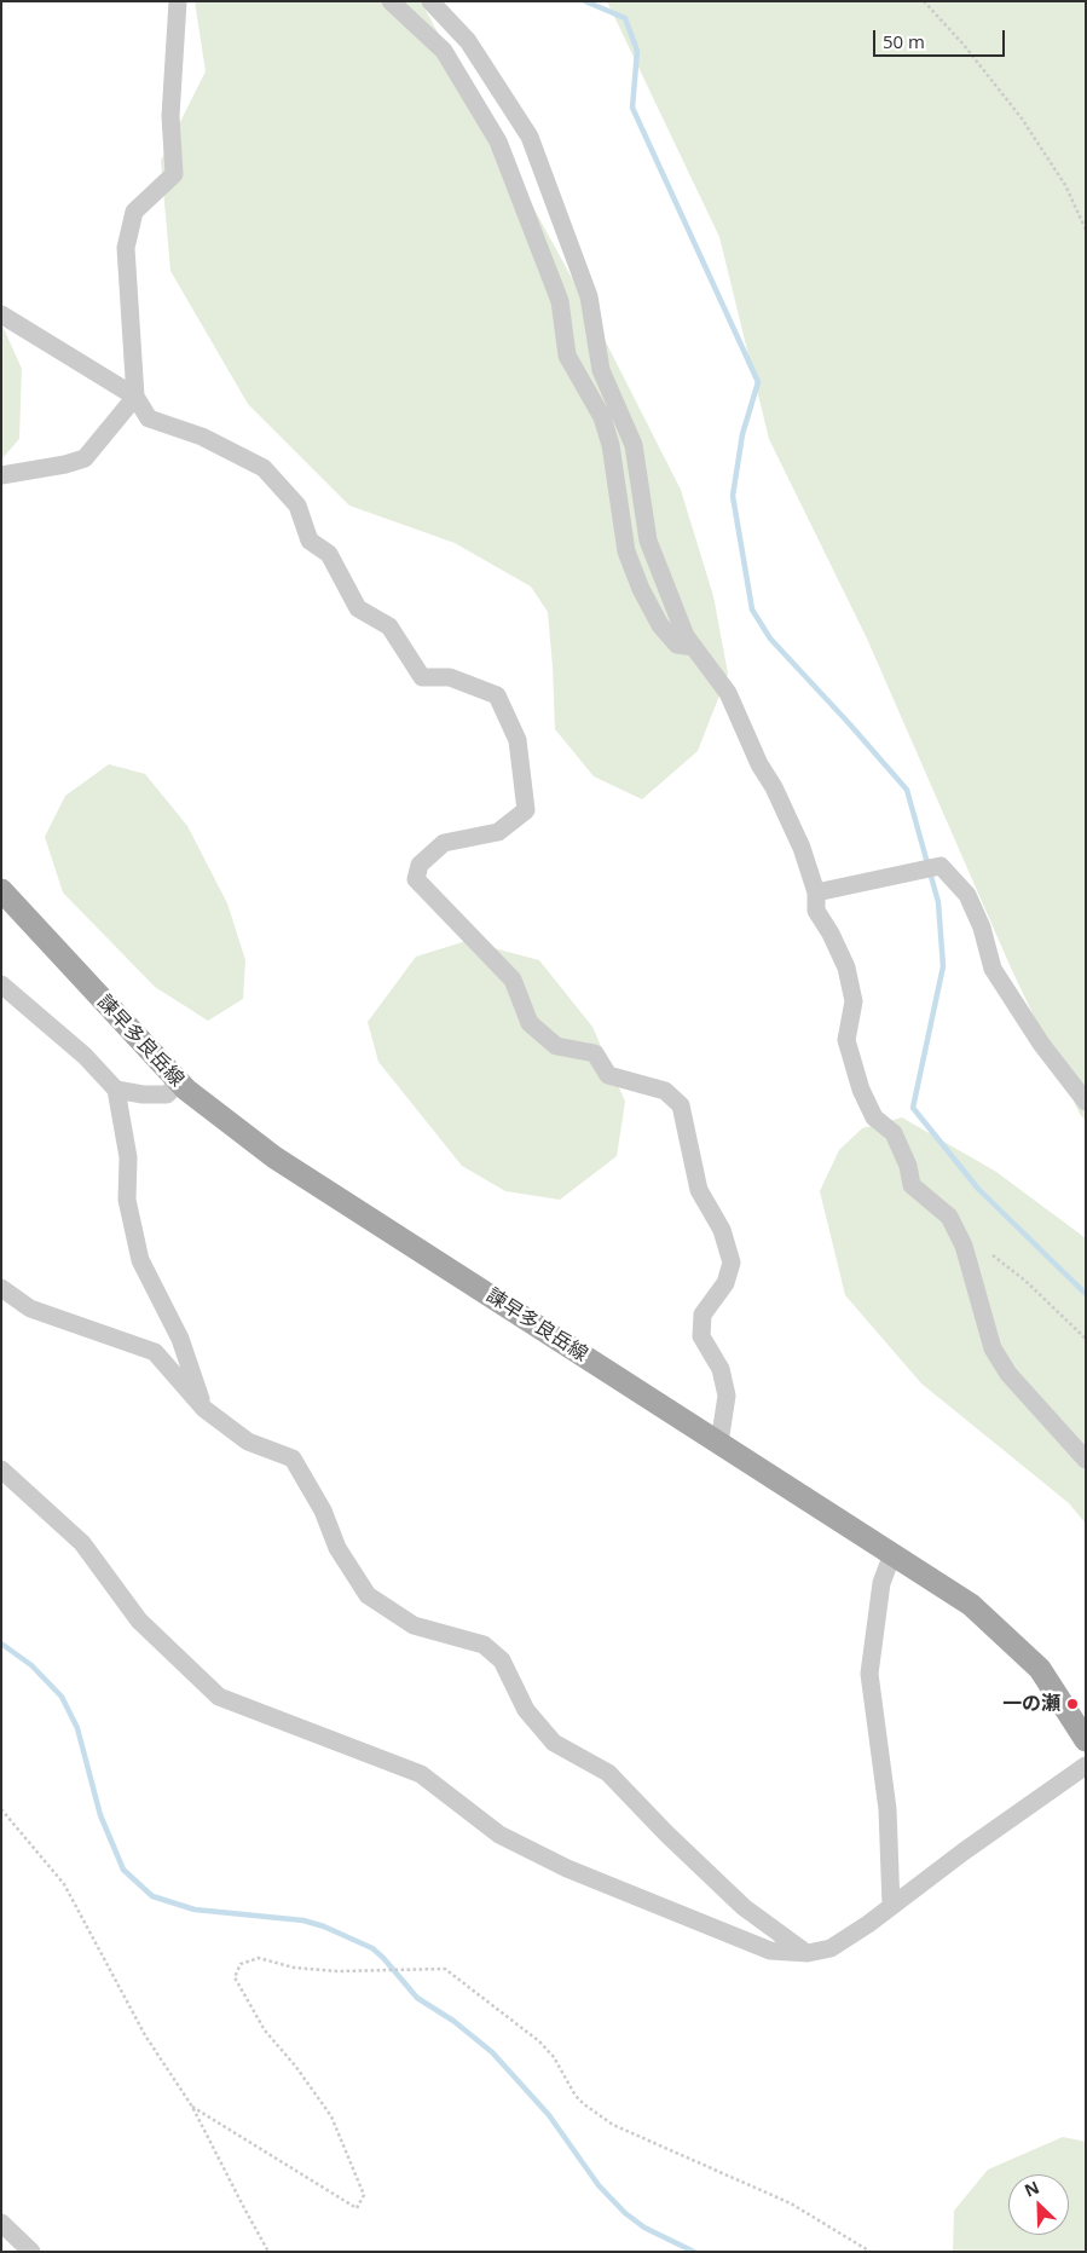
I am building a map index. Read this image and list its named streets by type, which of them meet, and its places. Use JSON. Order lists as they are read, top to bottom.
{
  "streets": {
    "main road": ["諫早多良岳線"]
  },
  "places": ["一の瀬"],
  "scale_bar": "50 m",
  "north": "top left"
}
